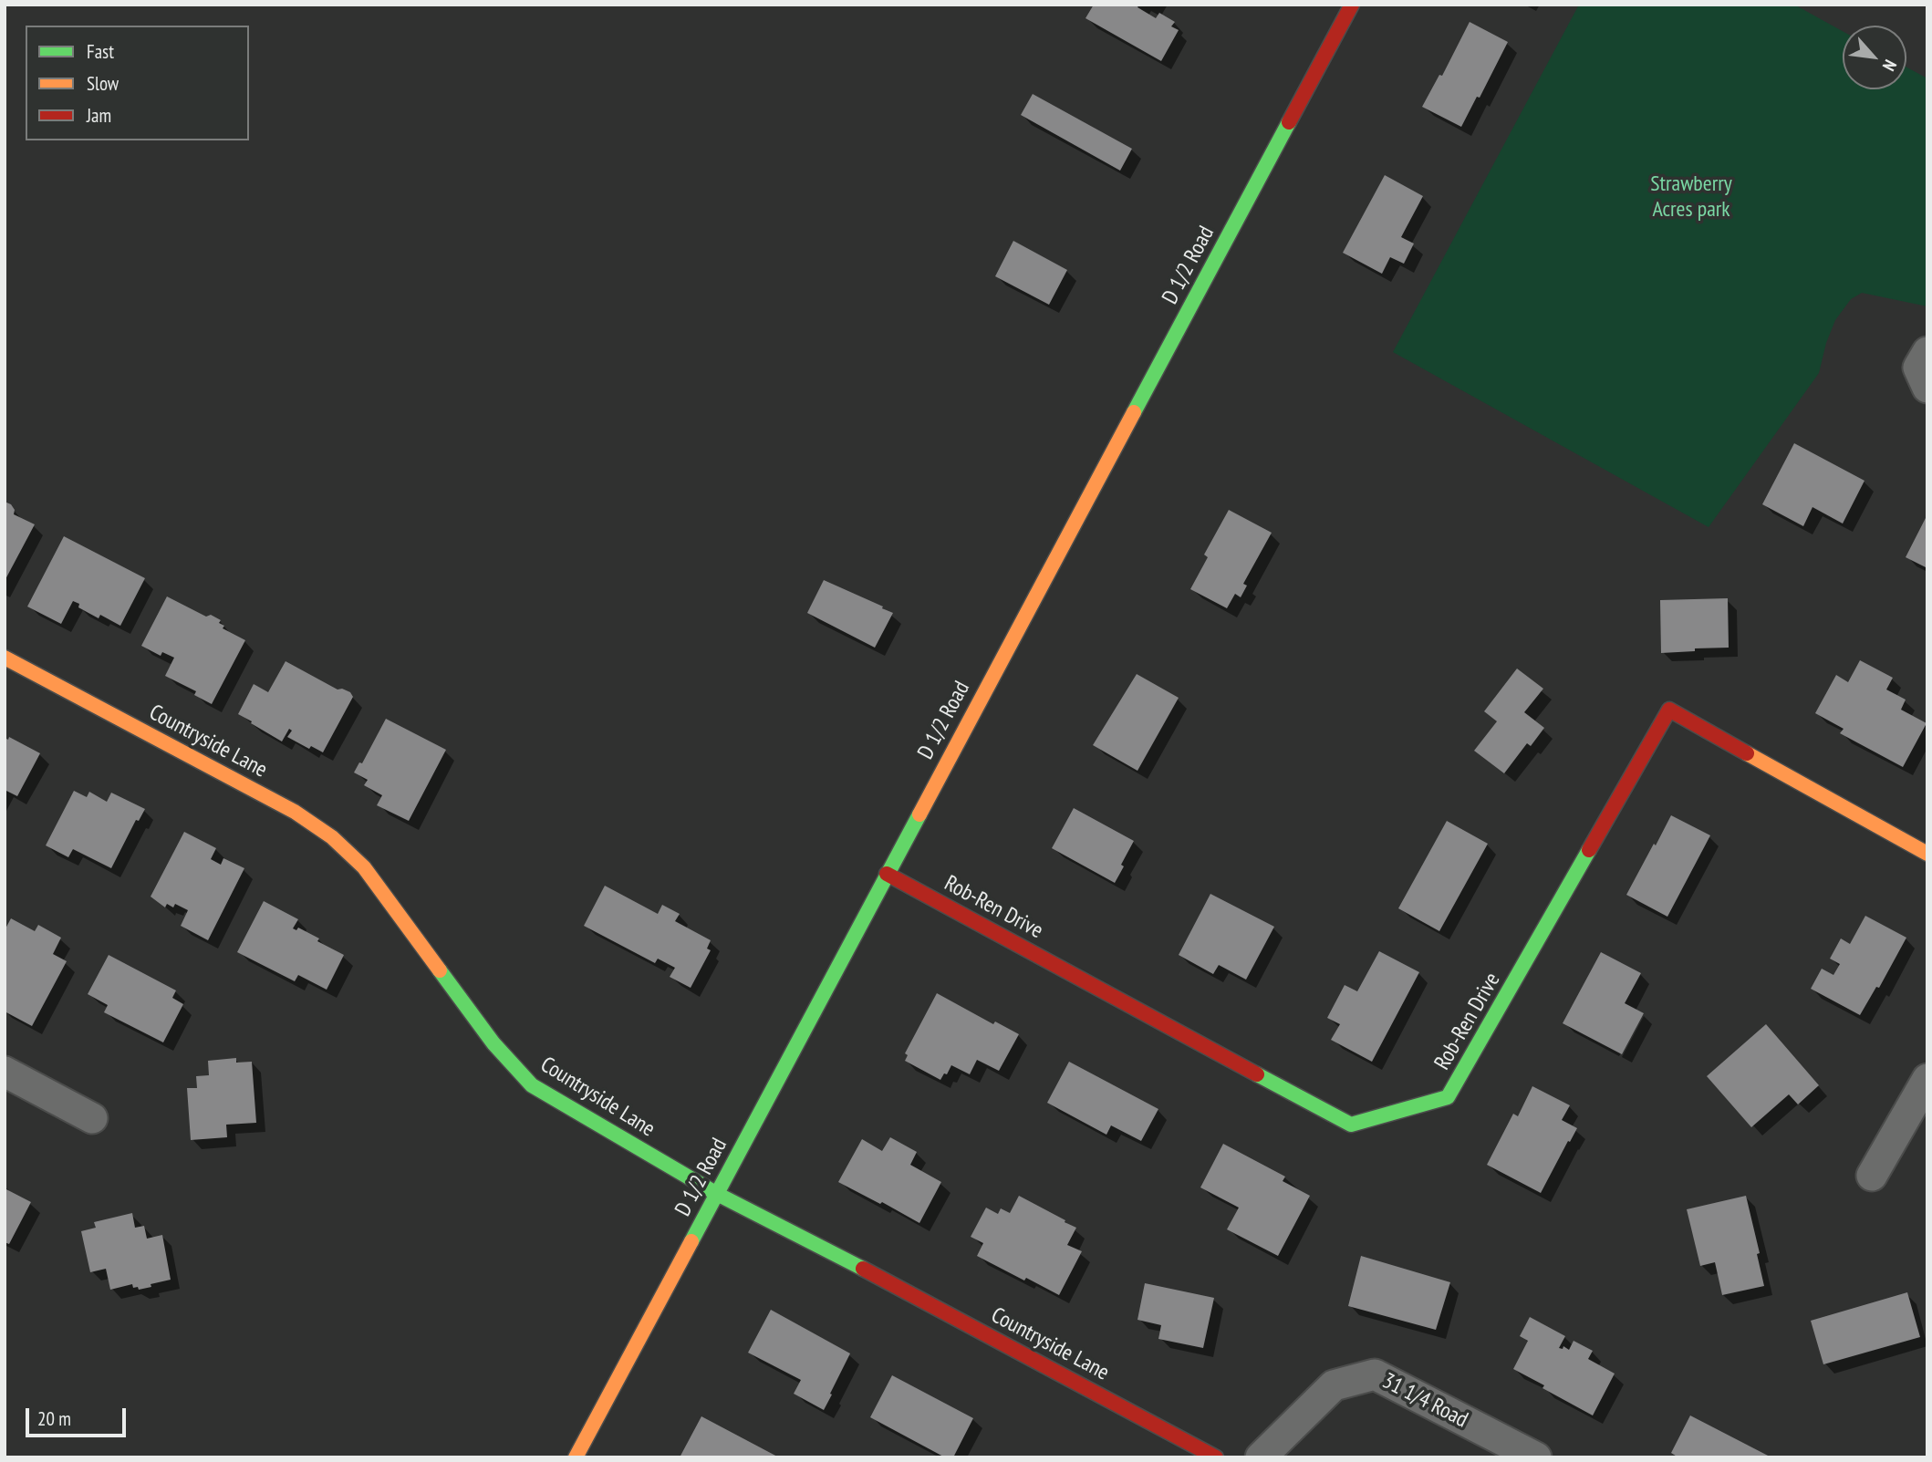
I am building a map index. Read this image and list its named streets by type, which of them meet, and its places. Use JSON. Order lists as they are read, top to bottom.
{
  "streets": {
    "street": [
      "D 1/2 Road",
      "Countryside Lane",
      "Rob-Ren Drive",
      "31 1/4 Road"
    ]
  },
  "crossings": [
    ["D 1/2 Road", "Countryside Lane"],
    ["D 1/2 Road", "Rob-Ren Drive"]
  ],
  "parks": ["Strawberry Acres park"],
  "legend": ["Fast", "Slow", "Jam"],
  "scale_bar": "20 m",
  "north": "bottom right"
}
